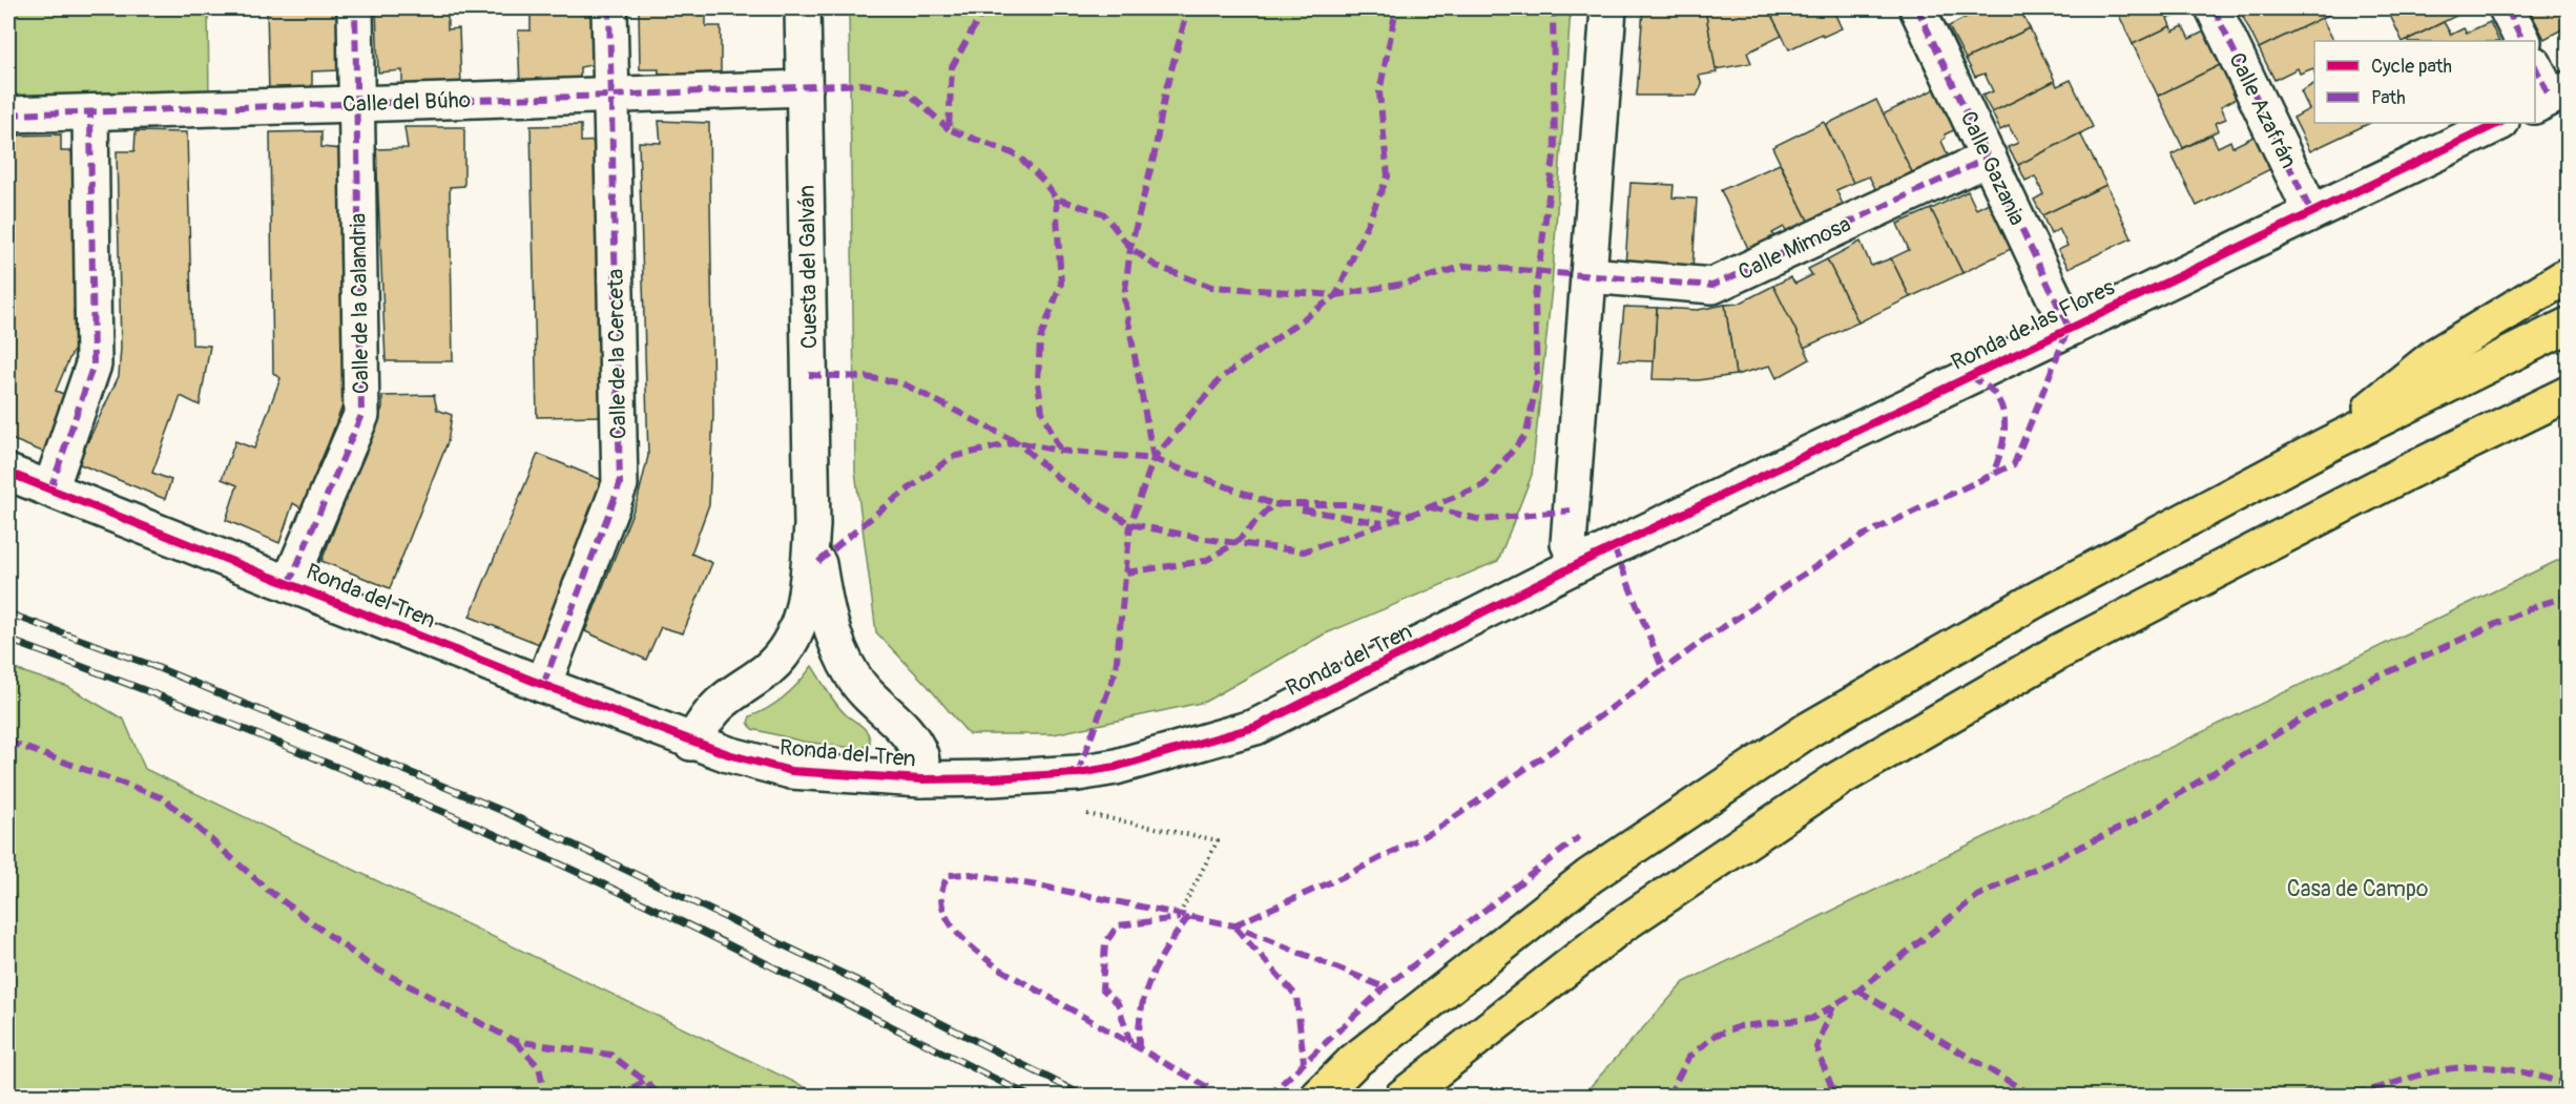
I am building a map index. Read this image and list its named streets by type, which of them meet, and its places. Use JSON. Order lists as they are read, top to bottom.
{
  "streets": {
    "street": [
      "Calle del Búho",
      "Calle Azafrán",
      "Calle Gazania",
      "Calle Mimosa",
      "Cuesta del Galván",
      "Calle de la Calandria",
      "Ronda de las Flores",
      "Calle de la Cerceta",
      "Ronda del Tren"
    ]
  },
  "crossings": [
    ["Calle del Búho", "Cuesta del Galván"],
    ["Calle del Búho", "Calle de la Calandria"],
    ["Calle del Búho", "Calle de la Cerceta"],
    ["Calle Azafrán", "Ronda de las Flores"],
    ["Calle Gazania", "Calle Mimosa"],
    ["Calle Gazania", "Ronda de las Flores"],
    ["Cuesta del Galván", "Ronda del Tren"],
    ["Calle de la Calandria", "Ronda del Tren"],
    ["Ronda de las Flores", "Ronda del Tren"],
    ["Calle de la Cerceta", "Ronda del Tren"]
  ],
  "parks": ["Casa de Campo"],
  "legend": ["Cycle path", "Path"]
}
